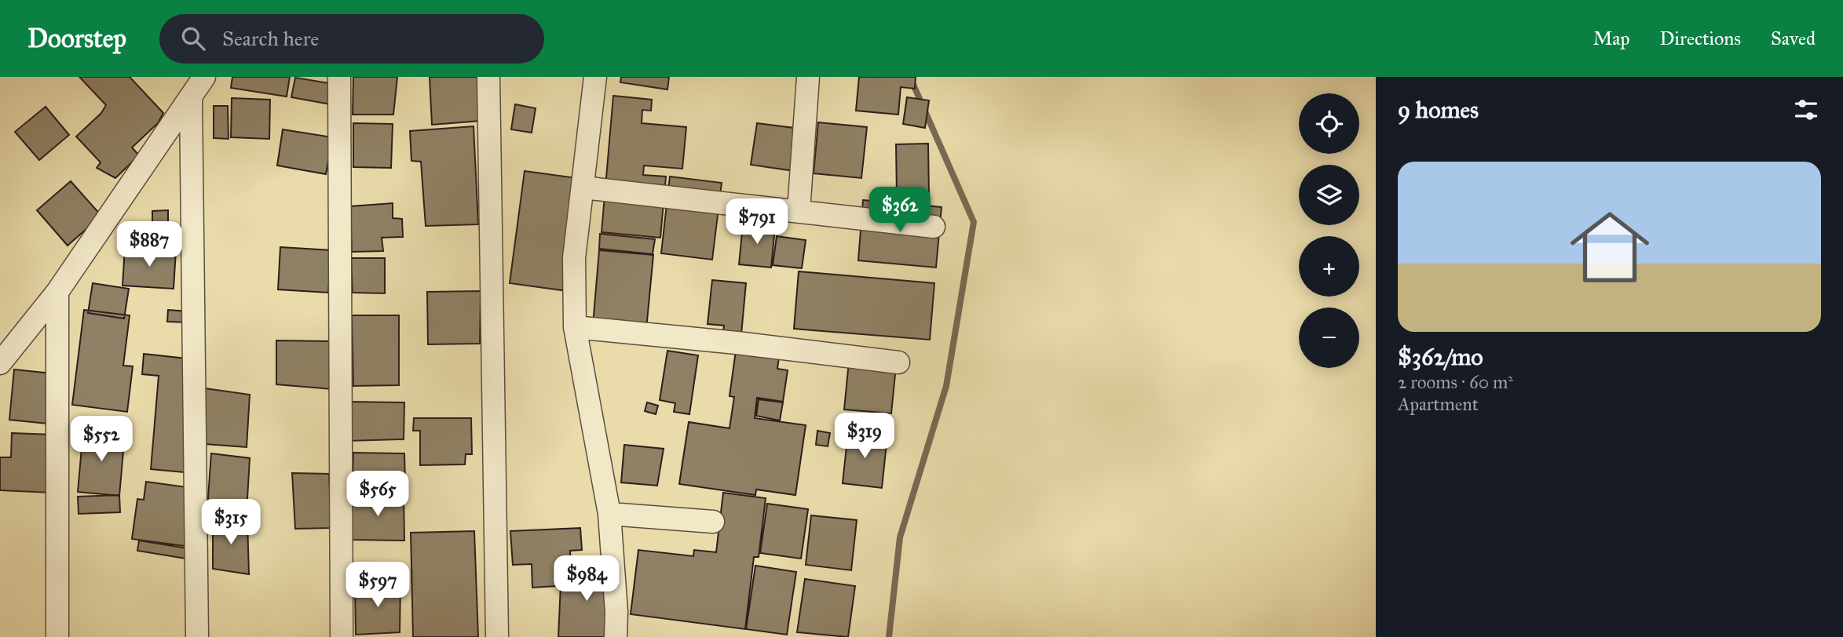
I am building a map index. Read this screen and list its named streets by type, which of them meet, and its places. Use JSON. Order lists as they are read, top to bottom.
{
  "page": {
    "header": "Doorstep",
    "search": "Search here",
    "nav": ["Map", "Directions", "Saved"],
    "heading": "9 homes",
    "map_buttons": ["+", "−"],
    "list": [
      {
        "name": "$362/mo",
        "note": "2 rooms · 60 m² · Apartment"
      }
    ],
    "price": [
      "$362",
      "$791",
      "$887",
      "$319",
      "$552",
      "$565",
      "$315",
      "$984",
      "$597"
    ]
  }
}
